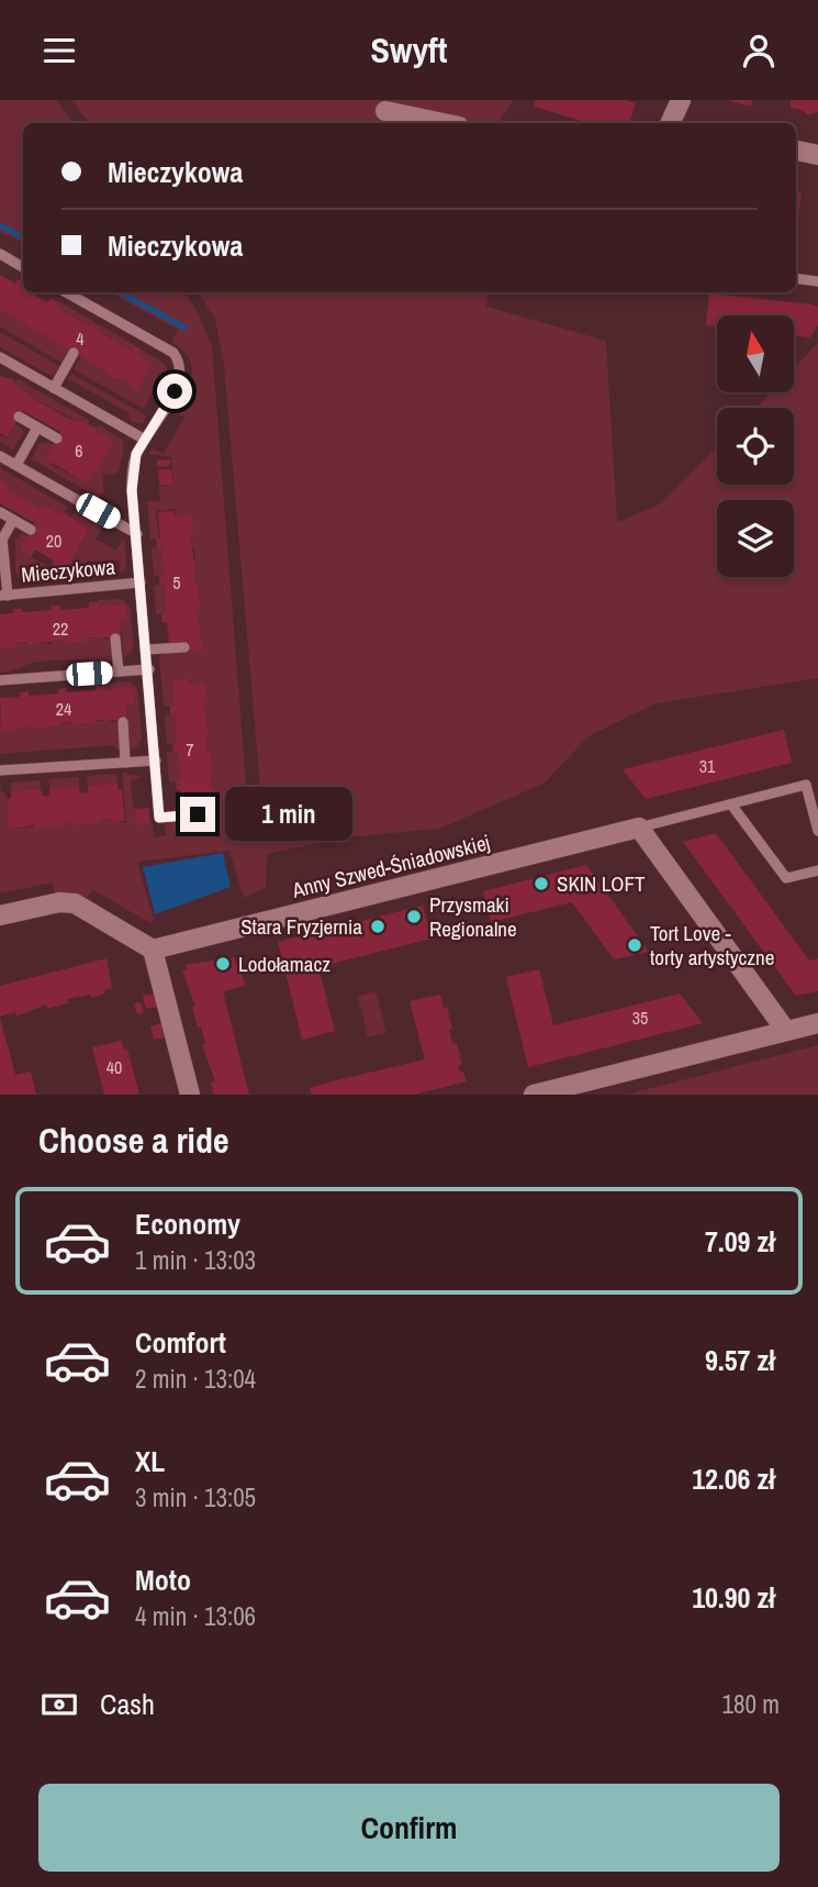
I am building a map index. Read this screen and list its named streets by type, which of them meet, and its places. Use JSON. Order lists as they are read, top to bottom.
{
  "streets": {
    "street": ["Anny Szwed-Śniadowskiej"],
    "lane": ["Mieczykowa"]
  },
  "places": [
    "SKIN LOFT",
    "Przysmaki Regionalne",
    "Stara Fryzjernia",
    "Tort Love - torty artystyczne",
    "Lodołamacz"
  ],
  "house_numbers": [
    "4",
    "6",
    "20",
    "5",
    "22",
    "24",
    "7",
    "31",
    "35",
    "40"
  ],
  "north": "top",
  "page": {
    "header": "Swyft",
    "banner": ["Mieczykowa", "Mieczykowa"],
    "bubble": "1 min",
    "heading": "Choose a ride",
    "list": [
      {
        "name": "Economy",
        "note": "1 min · 13:03",
        "value": "7.09 zł"
      },
      {
        "name": "Comfort",
        "note": "2 min · 13:04",
        "value": "9.57 zł"
      },
      {
        "name": "XL",
        "note": "3 min · 13:05",
        "value": "12.06 zł"
      },
      {
        "name": "Moto",
        "note": "4 min · 13:06",
        "value": "10.90 zł"
      }
    ],
    "pay": ["Cash", "180 m"],
    "buttons": "Confirm"
  }
}
